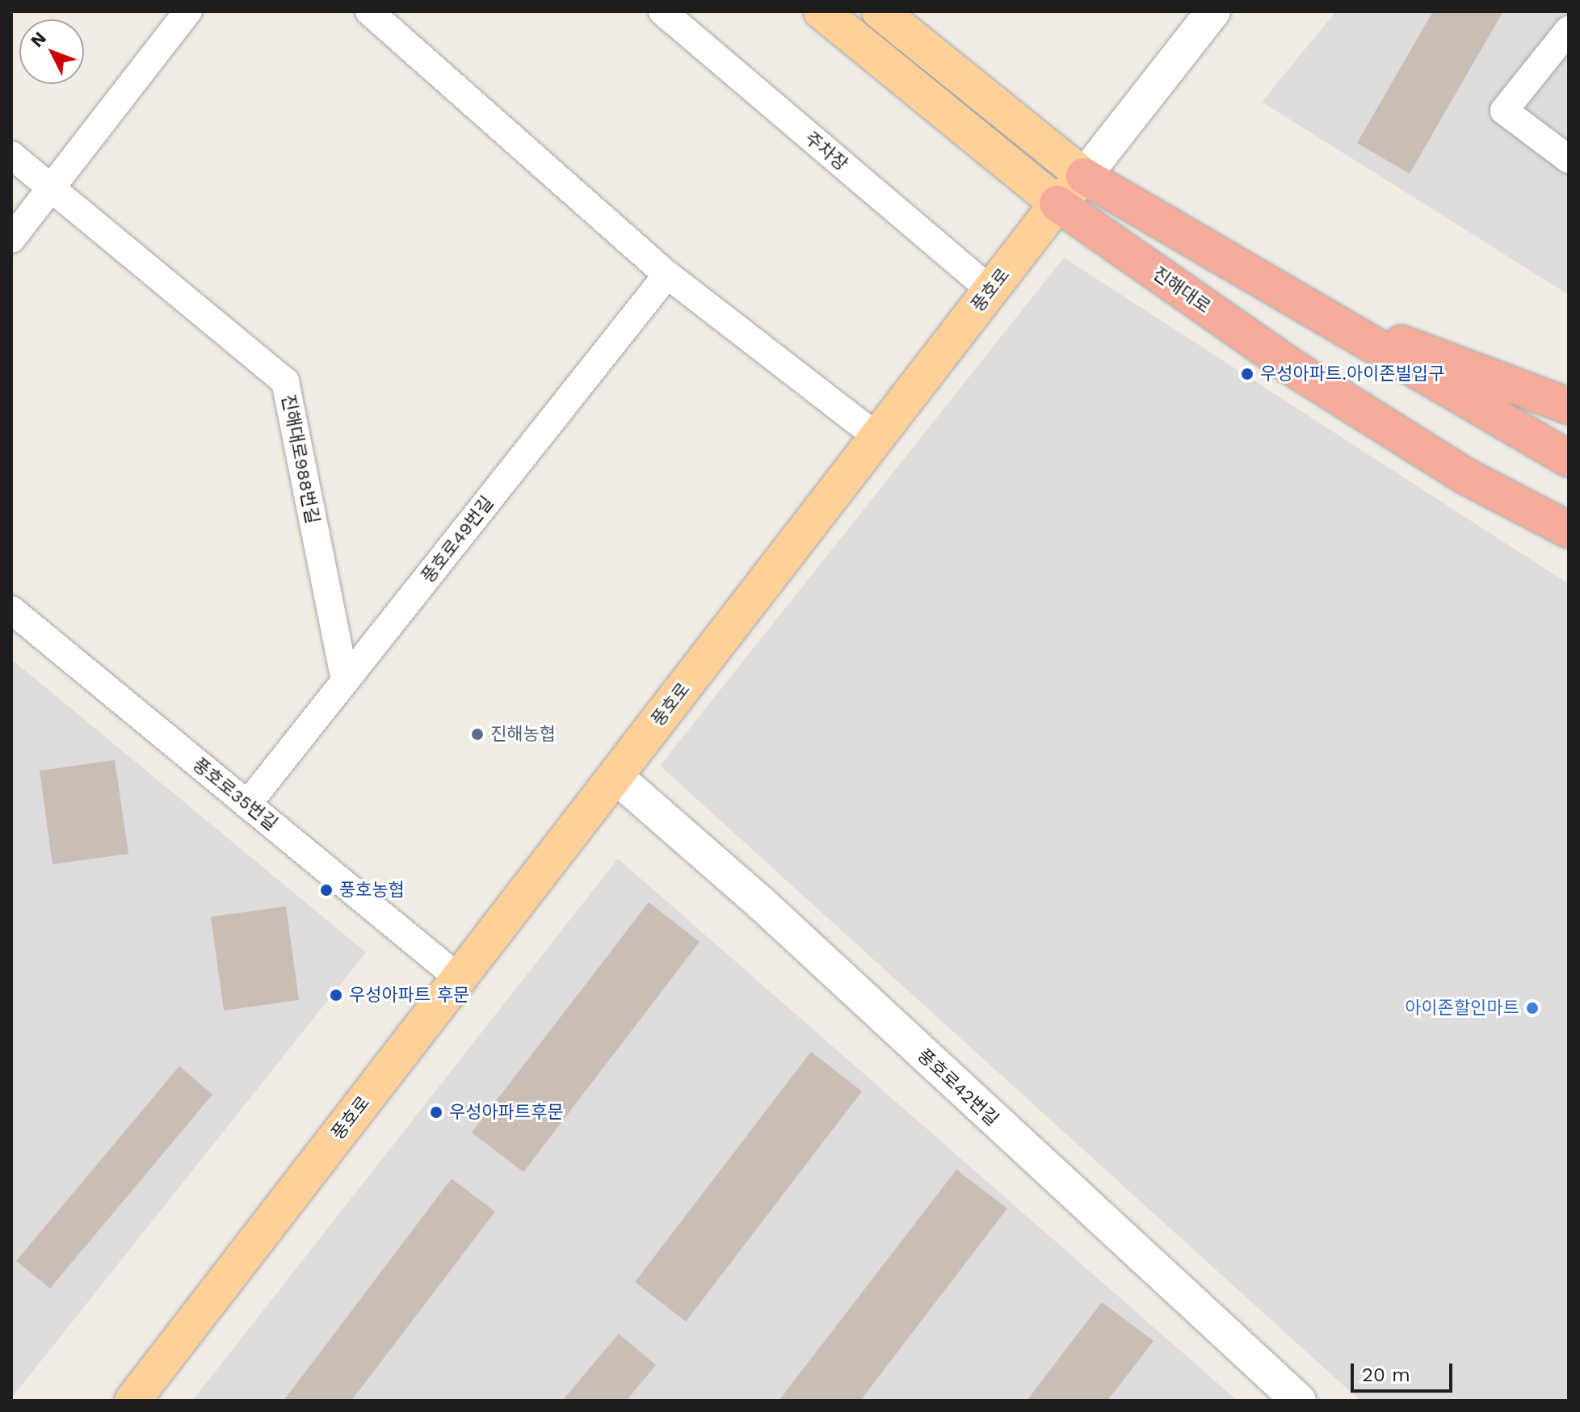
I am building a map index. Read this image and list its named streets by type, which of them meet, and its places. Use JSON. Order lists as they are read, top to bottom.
{
  "streets": {
    "highway": ["진해대로"],
    "main road": ["풍호로"],
    "street": [
      "주차장",
      "진해대로988번길",
      "풍호로49번길",
      "풍호로35번길",
      "풍호로42번길"
    ]
  },
  "crossings": [
    ["주차장", "풍호로"],
    ["풍호로", "진해대로"],
    ["풍호로", "풍호로35번길"],
    ["풍호로", "풍호로42번길"],
    ["진해대로988번길", "풍호로49번길"],
    ["풍호로49번길", "풍호로35번길"]
  ],
  "places": [
    "우성아파트.아이존빌입구",
    "진해농협",
    "풍호농협",
    "우성아파트 후문",
    "아이존할인마트",
    "우성아파트후문"
  ],
  "scale_bar": "20 m",
  "north": "top left"
}
